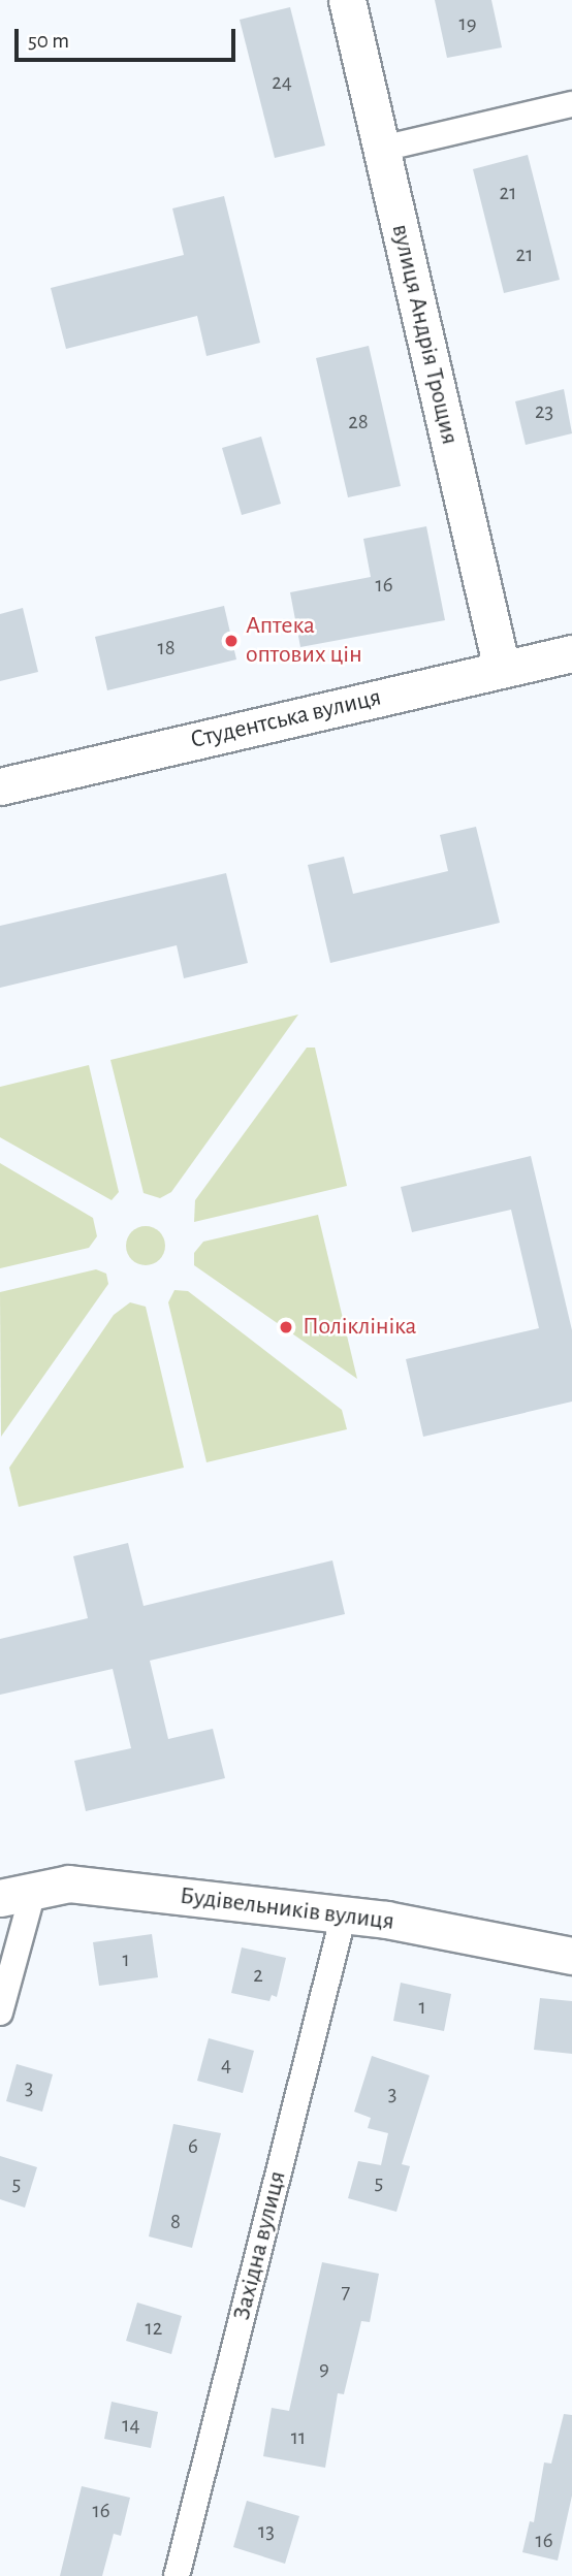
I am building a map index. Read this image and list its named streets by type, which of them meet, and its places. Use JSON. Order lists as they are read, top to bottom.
{
  "streets": {
    "street": [
      "вулиця Андрія Трощия",
      "Студентська вулиця",
      "Будівельників вулиця",
      "Західна вулиця"
    ]
  },
  "crossings": [
    ["вулиця Андрія Трощия", "Студентська вулиця"],
    ["Будівельників вулиця", "Західна вулиця"]
  ],
  "places": ["Аптека оптових цін", "Поліклініка"],
  "house_numbers": [
    "19",
    "24",
    "21",
    "21",
    "23",
    "28",
    "16",
    "18",
    "1",
    "2",
    "1",
    "4",
    "3",
    "3",
    "6",
    "5",
    "5",
    "8",
    "7",
    "12",
    "9",
    "14",
    "11",
    "16",
    "13",
    "16"
  ],
  "scale_bar": "50 m"
}
